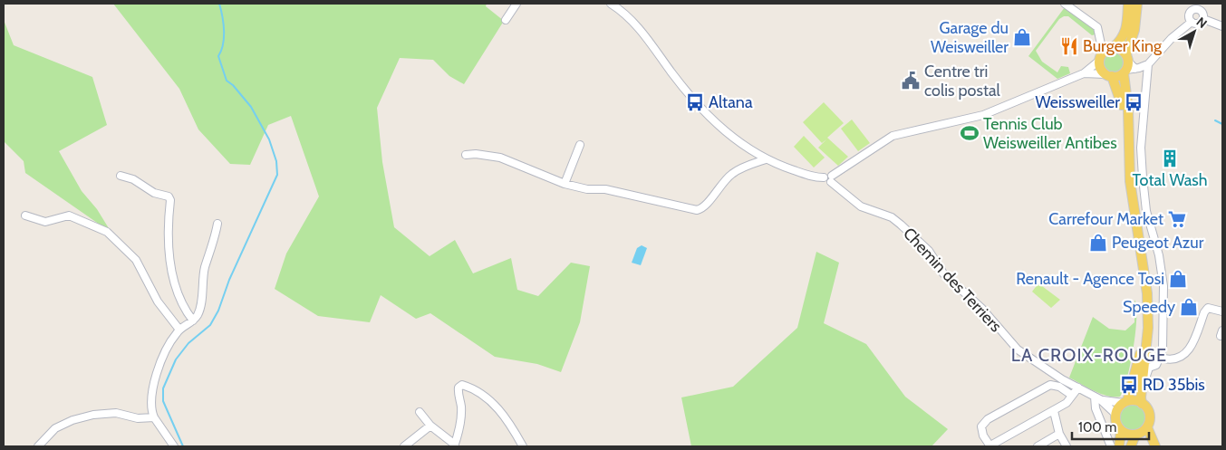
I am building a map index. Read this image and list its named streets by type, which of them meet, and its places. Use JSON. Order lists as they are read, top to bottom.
{
  "streets": {
    "street": ["Chemin des Terriers"]
  },
  "districts": ["LA CROIX-ROUGE"],
  "places": {
    "shop": [
      "Garage du Weisweiller",
      "Peugeot Azur",
      "Renault - Agence Tosi",
      "Speedy"
    ],
    "restaurant": ["Burger King"],
    "public building": ["Centre tri colis postal"],
    "bus stop": ["Altana", "Weissweiller", "RD 35bis"],
    "sports": ["Tennis Club Weisweiller Antibes"],
    "building": ["Total Wash"],
    "supermarket": ["Carrefour Market"]
  },
  "scale_bar": "100 m",
  "north": "top right"
}
